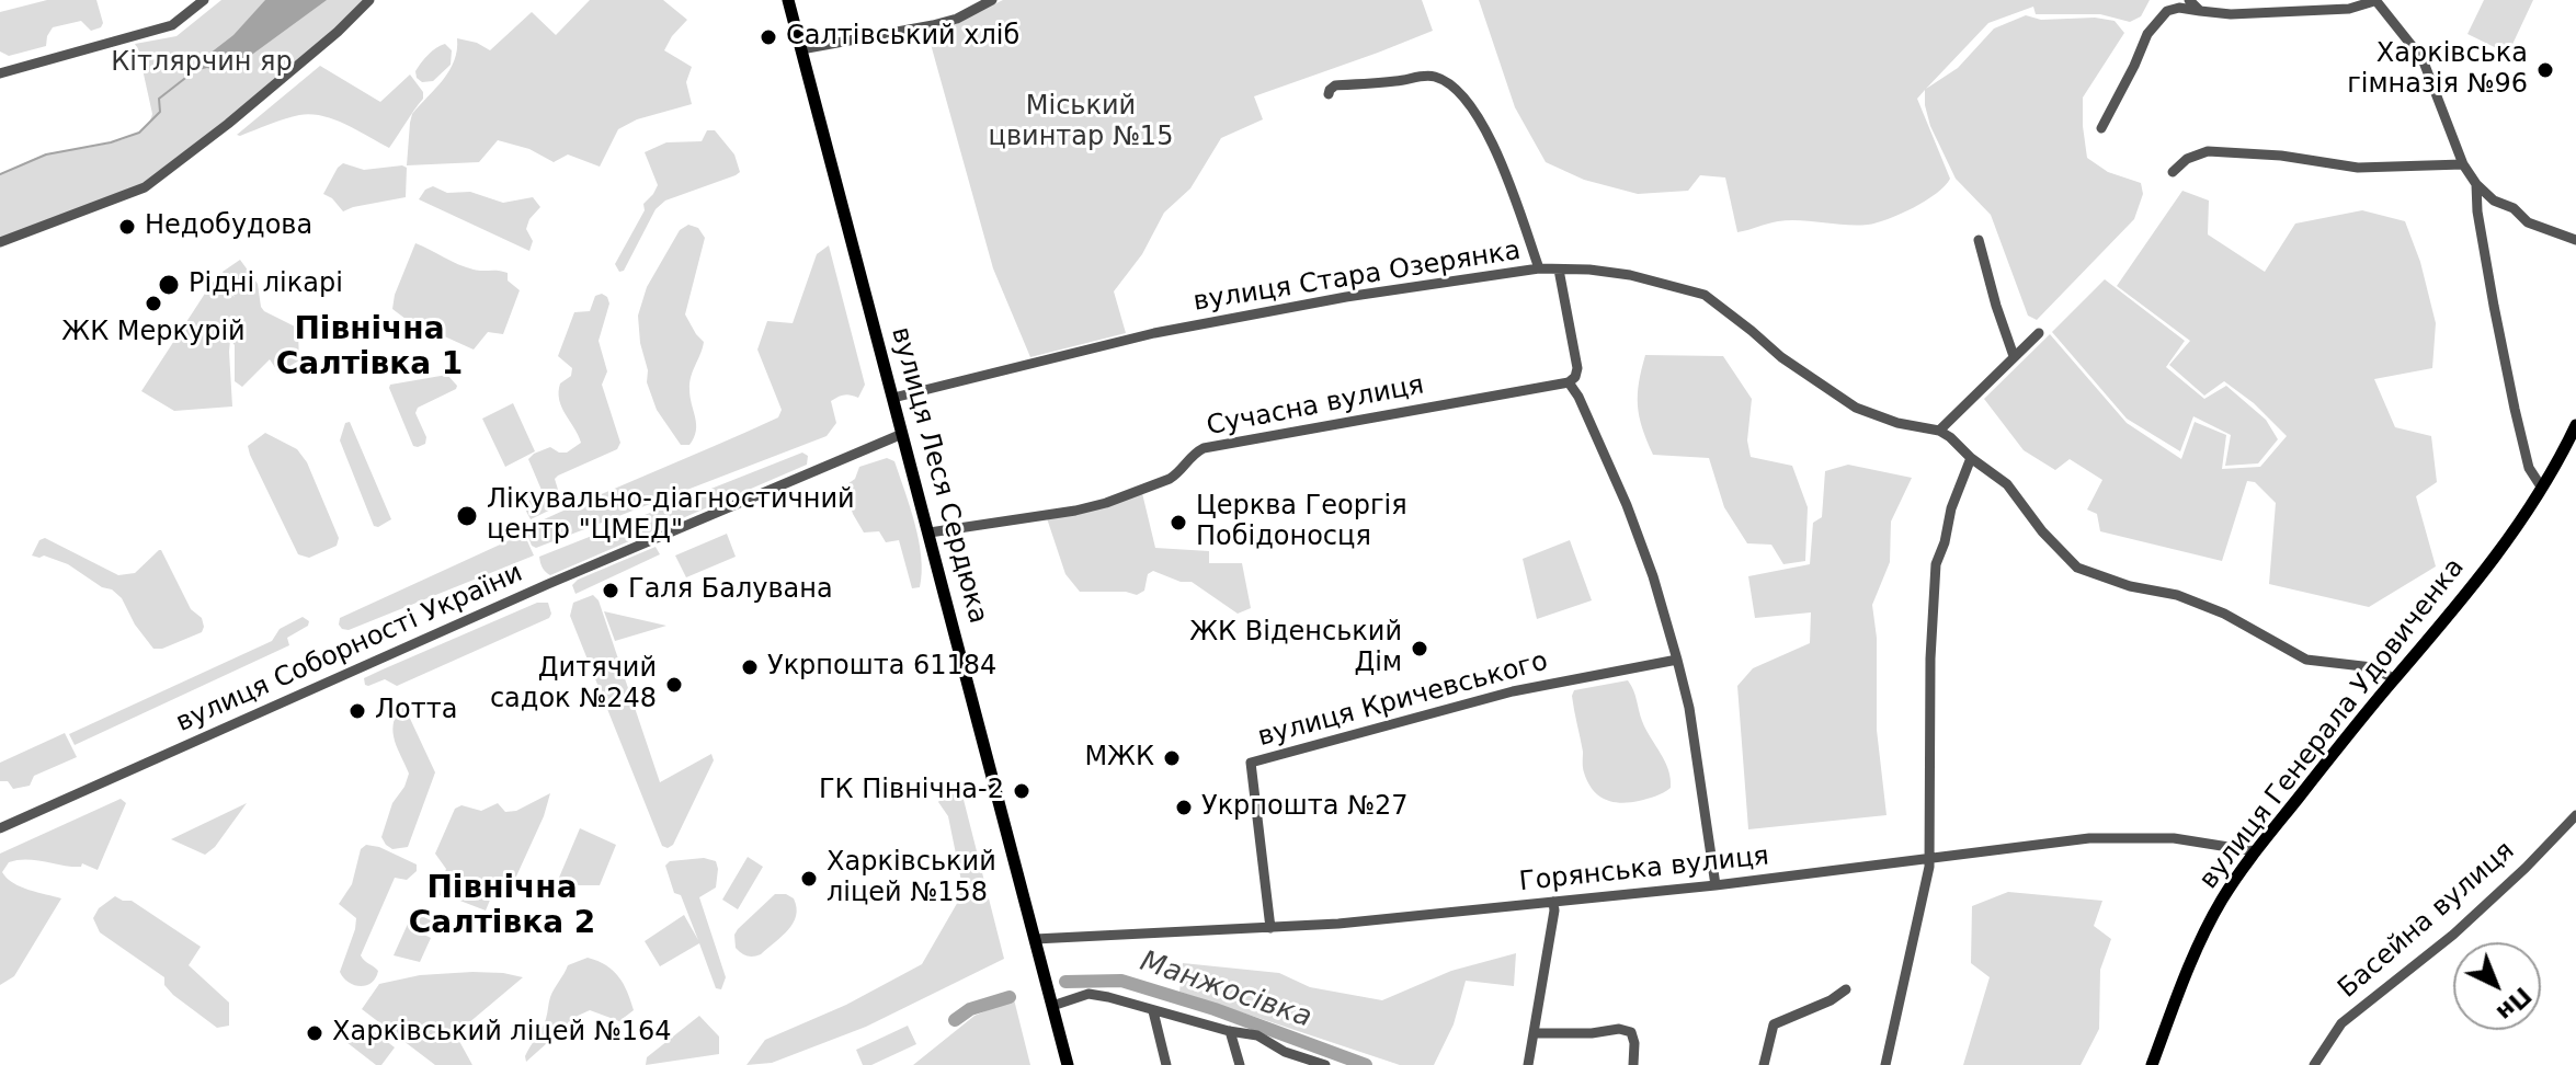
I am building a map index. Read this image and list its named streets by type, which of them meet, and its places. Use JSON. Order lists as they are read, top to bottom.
{
  "streets": {
    "main road": ["вулиця Леся Сердюка", "вулиця Генерала Удовиченка"],
    "street": [
      "вулиця Стара Озерянка",
      "Сучасна вулиця",
      "вулиця Соборності України",
      "вулиця Кричевського",
      "Горянська вулиця",
      "Басейна вулиця"
    ]
  },
  "crossings": [
    ["вулиця Стара Озерянка", "вулиця Леся Сердюка"],
    ["вулиця Стара Озерянка", "вулиця Генерала Удовиченка"],
    ["Сучасна вулиця", "вулиця Леся Сердюка"],
    ["вулиця Леся Сердюка", "вулиця Соборності України"],
    ["вулиця Леся Сердюка", "Горянська вулиця"],
    ["вулиця Кричевського", "Горянська вулиця"],
    ["вулиця Генерала Удовиченка", "Горянська вулиця"]
  ],
  "districts": ["Північна Салтівка 1", "Північна Салтівка 2"],
  "water": ["Манжосівка"],
  "parks": ["Кітлярчин яр", "Міський цвинтар №15"],
  "places": [
    "Салтівський хліб",
    "Харківська гімназія №96",
    "Недобудова",
    "Рідні лікарі",
    "ЖК Меркурій",
    "Лікувально-діагностичний центр \"ЦМЕД\"",
    "Церква Георгія Побідоносця",
    "Галя Балувана",
    "ЖК Віденський Дім",
    "Укрпошта 61184",
    "Дитячий садок №248",
    "Лотта",
    "МЖК",
    "ГК Північна-2",
    "Укрпошта №27",
    "Харківський ліцей №158",
    "Харківський ліцей №164"
  ],
  "north": "bottom right"
}
